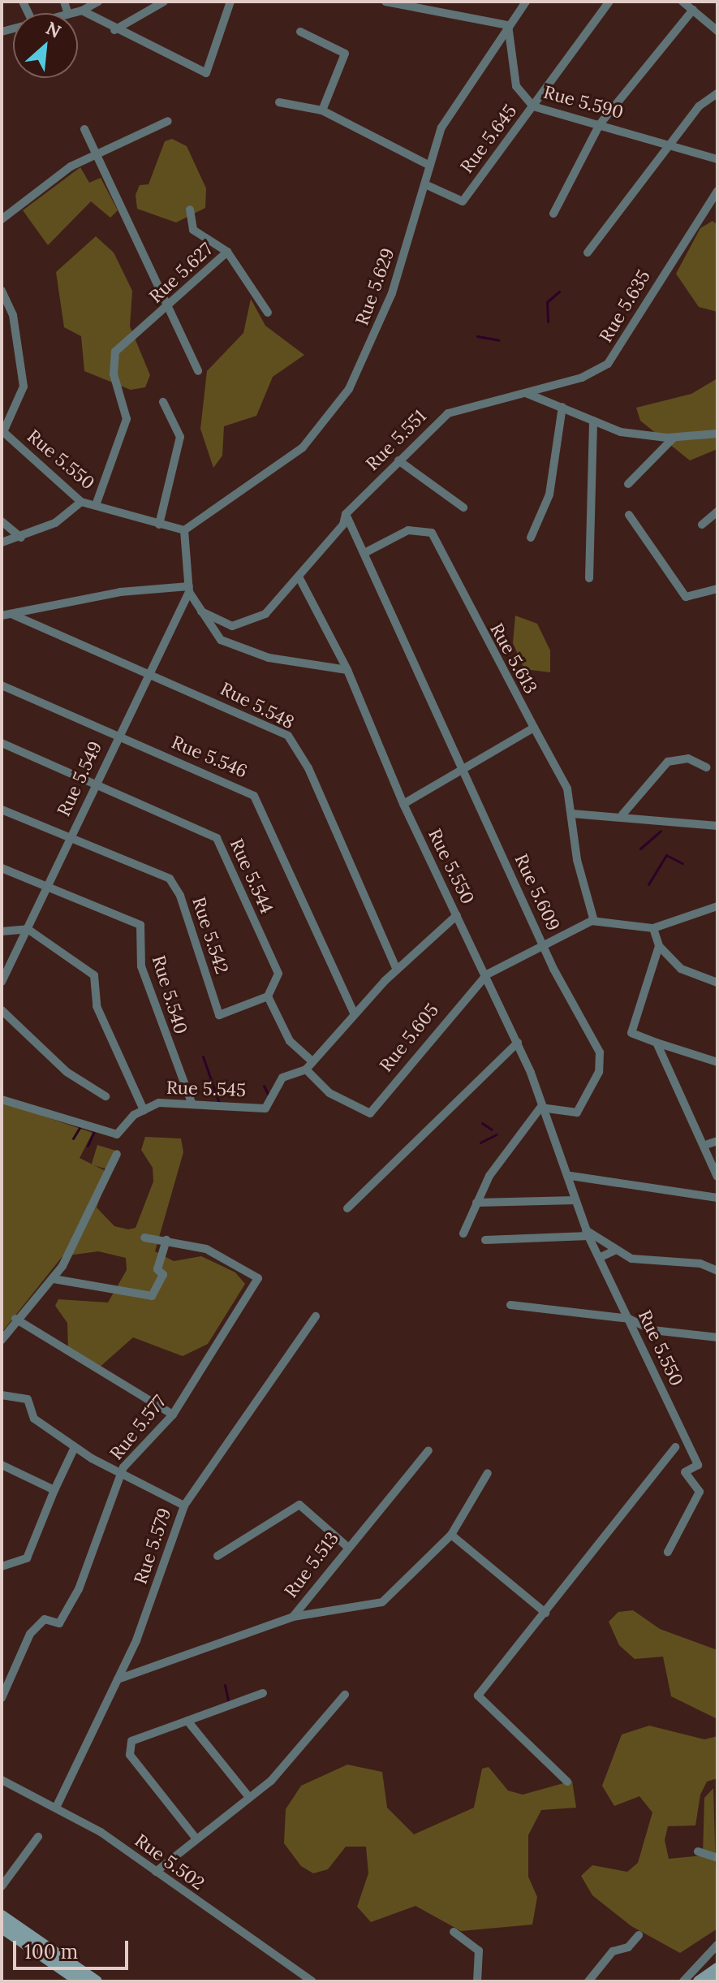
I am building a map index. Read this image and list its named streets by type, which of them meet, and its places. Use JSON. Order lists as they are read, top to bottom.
{
  "streets": {
    "street": [
      "Rue 5.590",
      "Rue 5.645",
      "Rue 5.627",
      "Rue 5.629",
      "Rue 5.635",
      "Rue 5.551",
      "Rue 5.550",
      "Rue 5.613",
      "Rue 5.548",
      "Rue 5.546",
      "Rue 5.549",
      "Rue 5.544",
      "Rue 5.609",
      "Rue 5.542",
      "Rue 5.540",
      "Rue 5.605",
      "Rue 5.545",
      "Rue 5.577",
      "Rue 5.579",
      "Rue 5.513",
      "Rue 5.502"
    ]
  },
  "crossings": [
    ["Rue 5.590", "Rue 5.645"],
    ["Rue 5.590", "Rue 5.629"],
    ["Rue 5.645", "Rue 5.629"],
    ["Rue 5.627", "Rue 5.550"],
    ["Rue 5.629", "Rue 5.550"],
    ["Rue 5.635", "Rue 5.551"],
    ["Rue 5.551", "Rue 5.550"],
    ["Rue 5.551", "Rue 5.609"],
    ["Rue 5.550", "Rue 5.609"],
    ["Rue 5.550", "Rue 5.605"],
    ["Rue 5.550", "Rue 5.545"],
    ["Rue 5.613", "Rue 5.609"],
    ["Rue 5.548", "Rue 5.549"],
    ["Rue 5.548", "Rue 5.545"],
    ["Rue 5.546", "Rue 5.549"],
    ["Rue 5.546", "Rue 5.545"],
    ["Rue 5.549", "Rue 5.544"],
    ["Rue 5.549", "Rue 5.542"],
    ["Rue 5.549", "Rue 5.540"],
    ["Rue 5.544", "Rue 5.542"],
    ["Rue 5.609", "Rue 5.605"],
    ["Rue 5.540", "Rue 5.545"],
    ["Rue 5.605", "Rue 5.545"],
    ["Rue 5.579", "Rue 5.513"],
    ["Rue 5.579", "Rue 5.502"]
  ],
  "scale_bar": "100 m",
  "north": "top right"
}
